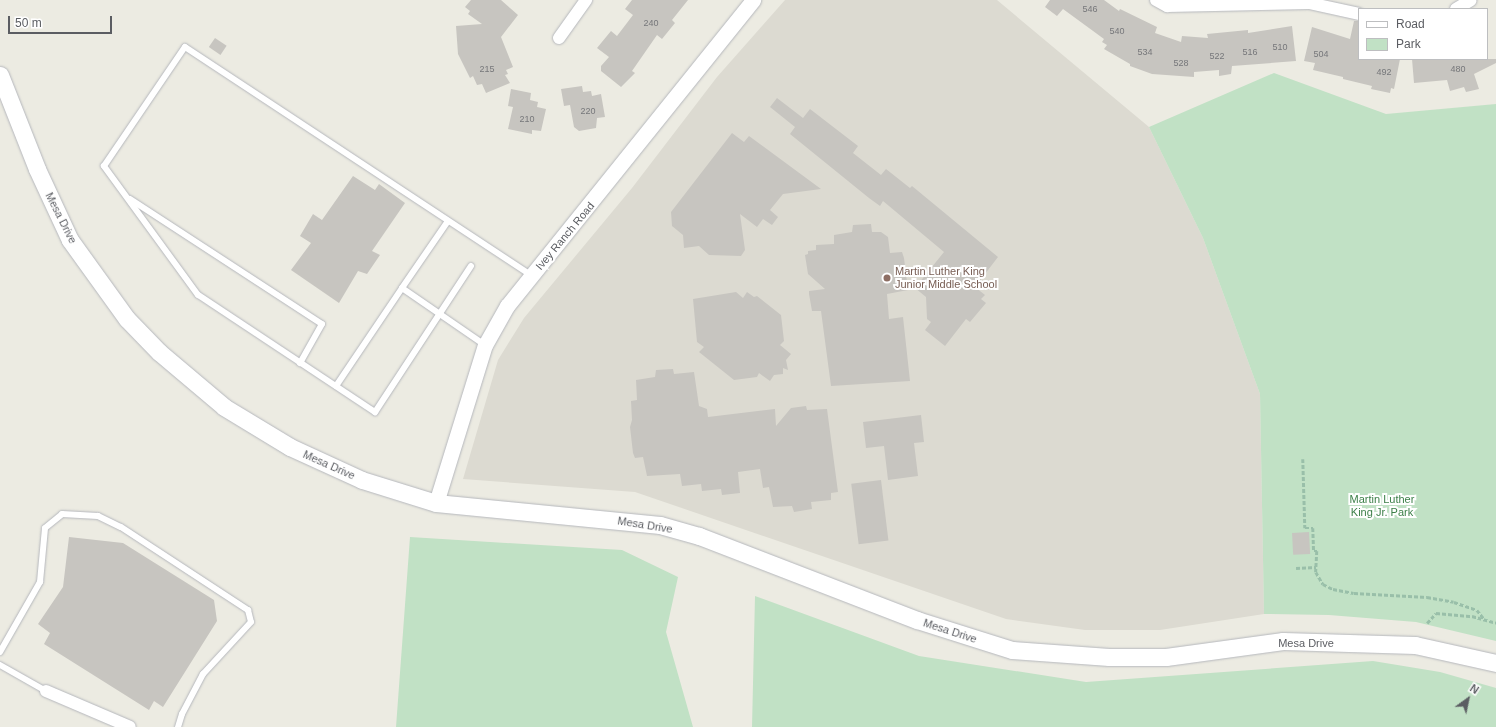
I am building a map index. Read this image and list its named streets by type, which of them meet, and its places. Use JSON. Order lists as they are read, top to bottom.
{
  "streets": {
    "main road": ["Mesa Drive"],
    "street": ["Ivey Ranch Road"]
  },
  "crossings": [
    ["Mesa Drive", "Ivey Ranch Road"]
  ],
  "parks": ["Martin Luther King Jr. Park"],
  "places": ["Martin Luther King Junior Middle School"],
  "house_numbers": [
    "546",
    "240",
    "540",
    "510",
    "534",
    "516",
    "504",
    "522",
    "528",
    "215",
    "480",
    "492",
    "220",
    "210"
  ],
  "legend": ["Road", "Park"],
  "scale_bar": "50 m",
  "north": "top right"
}
